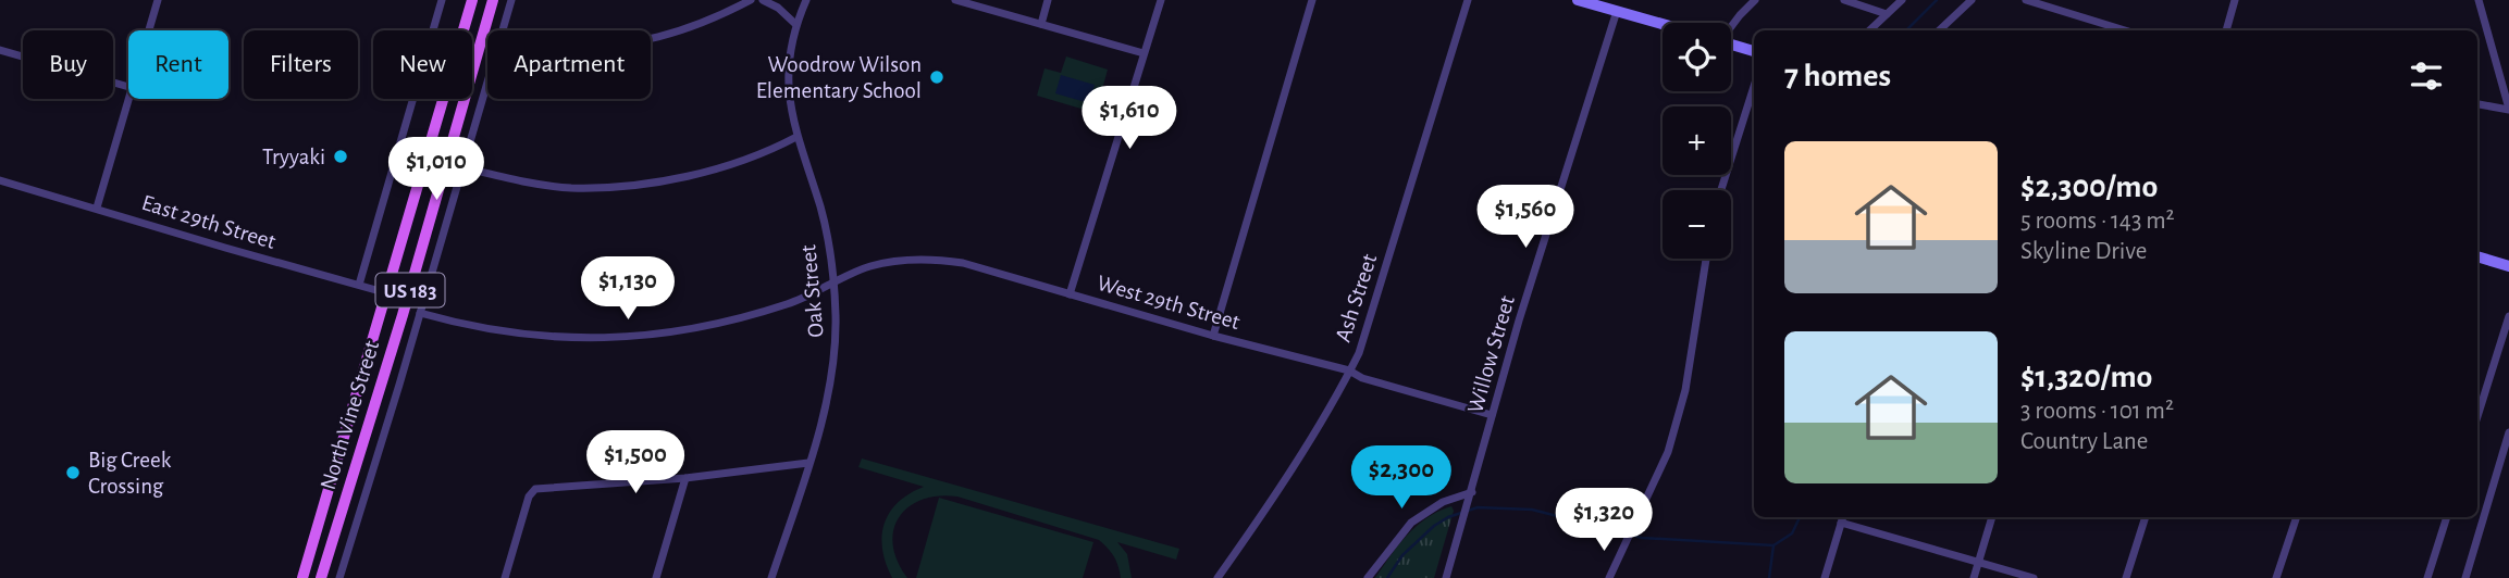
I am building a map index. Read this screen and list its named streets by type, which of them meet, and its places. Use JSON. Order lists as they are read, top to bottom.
{
  "streets": {
    "main road": ["US 183", "North Vine Street"],
    "street": [
      "East 29th Street",
      "Oak Street",
      "Ash Street",
      "West 29th Street",
      "Willow Street"
    ]
  },
  "crossings": [
    ["East 29th Street", "North Vine Street"],
    ["Oak Street", "West 29th Street"],
    ["Ash Street", "West 29th Street"],
    ["West 29th Street", "Willow Street"]
  ],
  "places": ["Woodrow Wilson Elementary School", "Tryyaki", "Big Creek Crossing"],
  "page": {
    "map_buttons": ["+", "−"],
    "chip": [
      "Buy",
      "Rent",
      "Filters",
      "New",
      "Apartment"
    ],
    "heading": "7 homes",
    "price": [
      "$1,610",
      "$1,010",
      "$1,560",
      "$1,130",
      "$1,500",
      "$2,300",
      "$1,320"
    ],
    "list": [
      {
        "name": "$2,300/mo",
        "note": "5 rooms · 143 m² · Skyline Drive"
      },
      {
        "name": "$1,320/mo",
        "note": "3 rooms · 101 m² · Country Lane"
      }
    ]
  }
}
